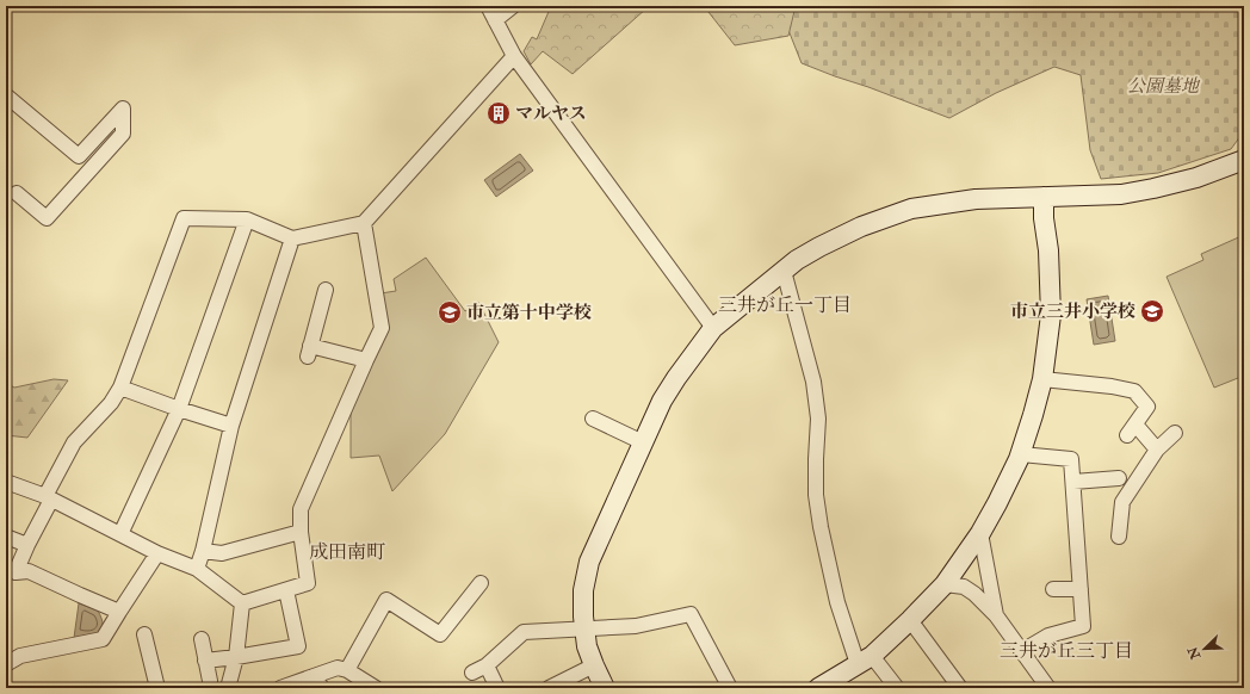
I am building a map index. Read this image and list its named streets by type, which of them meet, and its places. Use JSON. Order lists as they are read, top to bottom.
{
  "districts": ["三井が丘一丁目", "成田南町", "三井が丘三丁目"],
  "parks": ["公園墓地"],
  "places": {
    "building": ["マルヤス"],
    "school or university": ["市立三井小学校", "市立第十中学校"]
  },
  "north": "bottom left"
}
